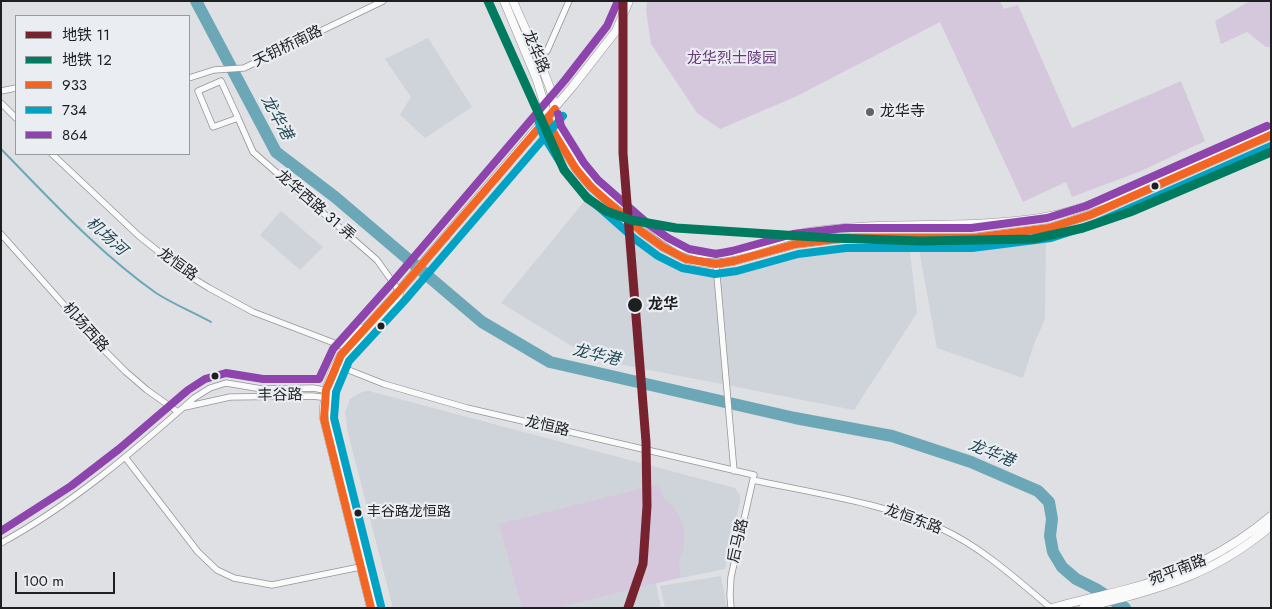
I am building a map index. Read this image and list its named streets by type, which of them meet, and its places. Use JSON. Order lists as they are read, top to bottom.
{
  "streets": {
    "main road": ["龙华路", "宛平南路"],
    "street": [
      "天钥桥南路",
      "龙华西路 31 弄",
      "龙恒路",
      "机场西路",
      "丰谷路",
      "龙恒东路",
      "后马路"
    ]
  },
  "crossings": [
    ["龙恒路", "龙恒东路"],
    ["龙恒路", "后马路"],
    ["机场西路", "丰谷路"],
    ["龙恒东路", "后马路"],
    ["龙恒东路", "宛平南路"]
  ],
  "water": ["龙华港", "机场河"],
  "parks": ["龙华烈士陵园"],
  "places": ["龙华寺", "龙华", "丰谷路龙恒路"],
  "lines": [
    "metro line 11",
    "metro line 12",
    "transit line 864",
    "transit line 933",
    "transit line 734"
  ],
  "legend": [
    "地铁 11",
    "地铁 12",
    "933",
    "734",
    "864"
  ],
  "scale_bar": "100 m"
}
